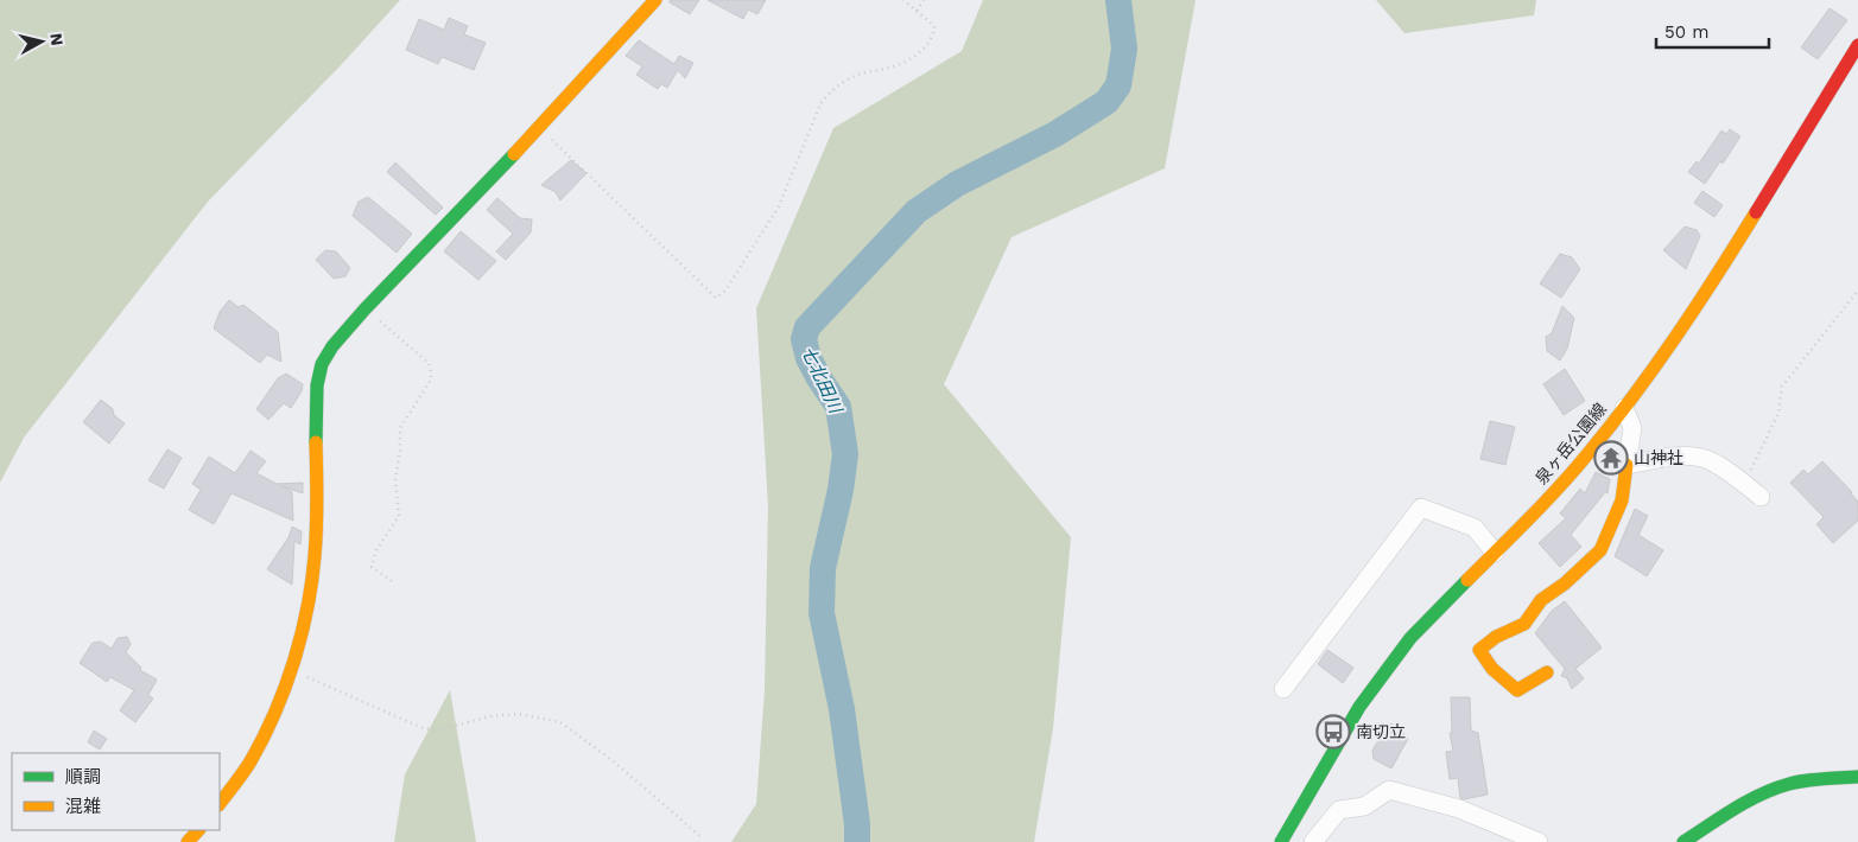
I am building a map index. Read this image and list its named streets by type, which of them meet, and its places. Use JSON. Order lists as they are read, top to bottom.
{
  "streets": {
    "street": ["泉ヶ岳公園線"]
  },
  "water": ["七北田川"],
  "places": {
    "temple": ["山神社"],
    "bus stop": ["南切立"]
  },
  "legend": ["順調", "混雑"],
  "scale_bar": "50 m",
  "north": "right"
}
